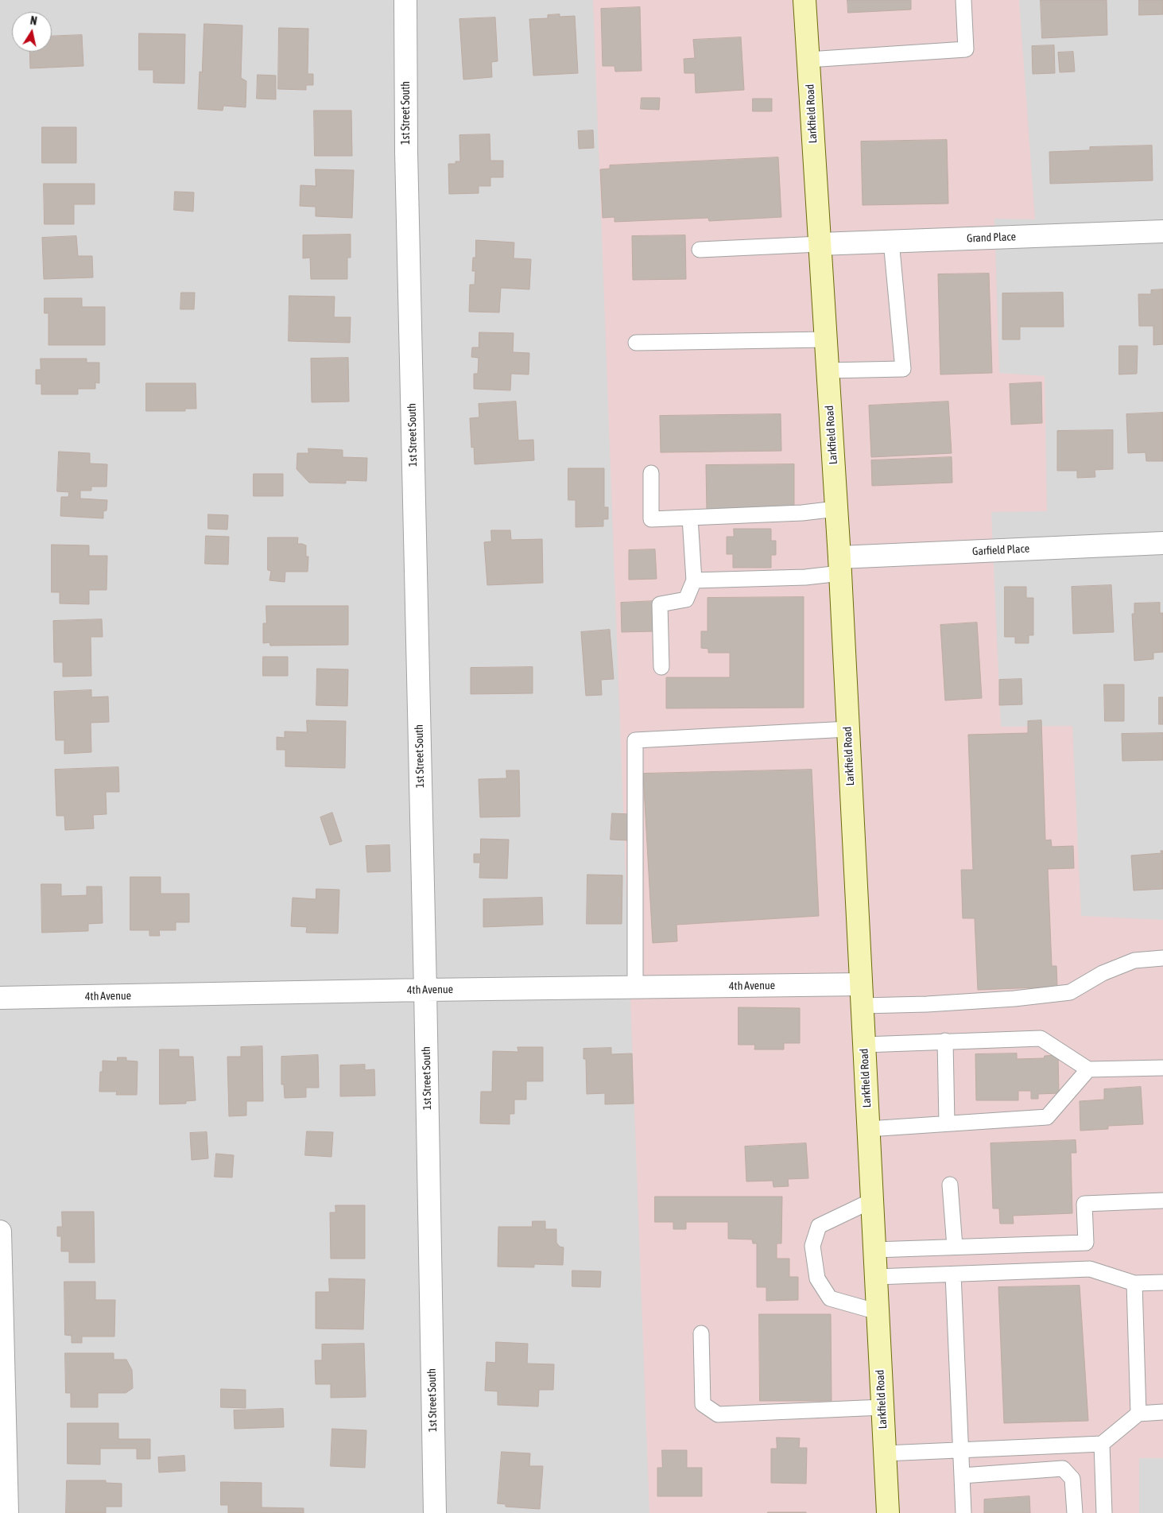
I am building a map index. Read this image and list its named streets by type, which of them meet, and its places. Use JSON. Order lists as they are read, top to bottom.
{
  "streets": {
    "main road": ["Larkfield Road"],
    "street": [
      "1st Street South",
      "Grand Place",
      "Garfield Place",
      "4th Avenue"
    ]
  },
  "crossings": [
    ["1st Street South", "4th Avenue"],
    ["Larkfield Road", "Grand Place"],
    ["Larkfield Road", "Garfield Place"],
    ["Larkfield Road", "4th Avenue"]
  ],
  "north": "top"
}
